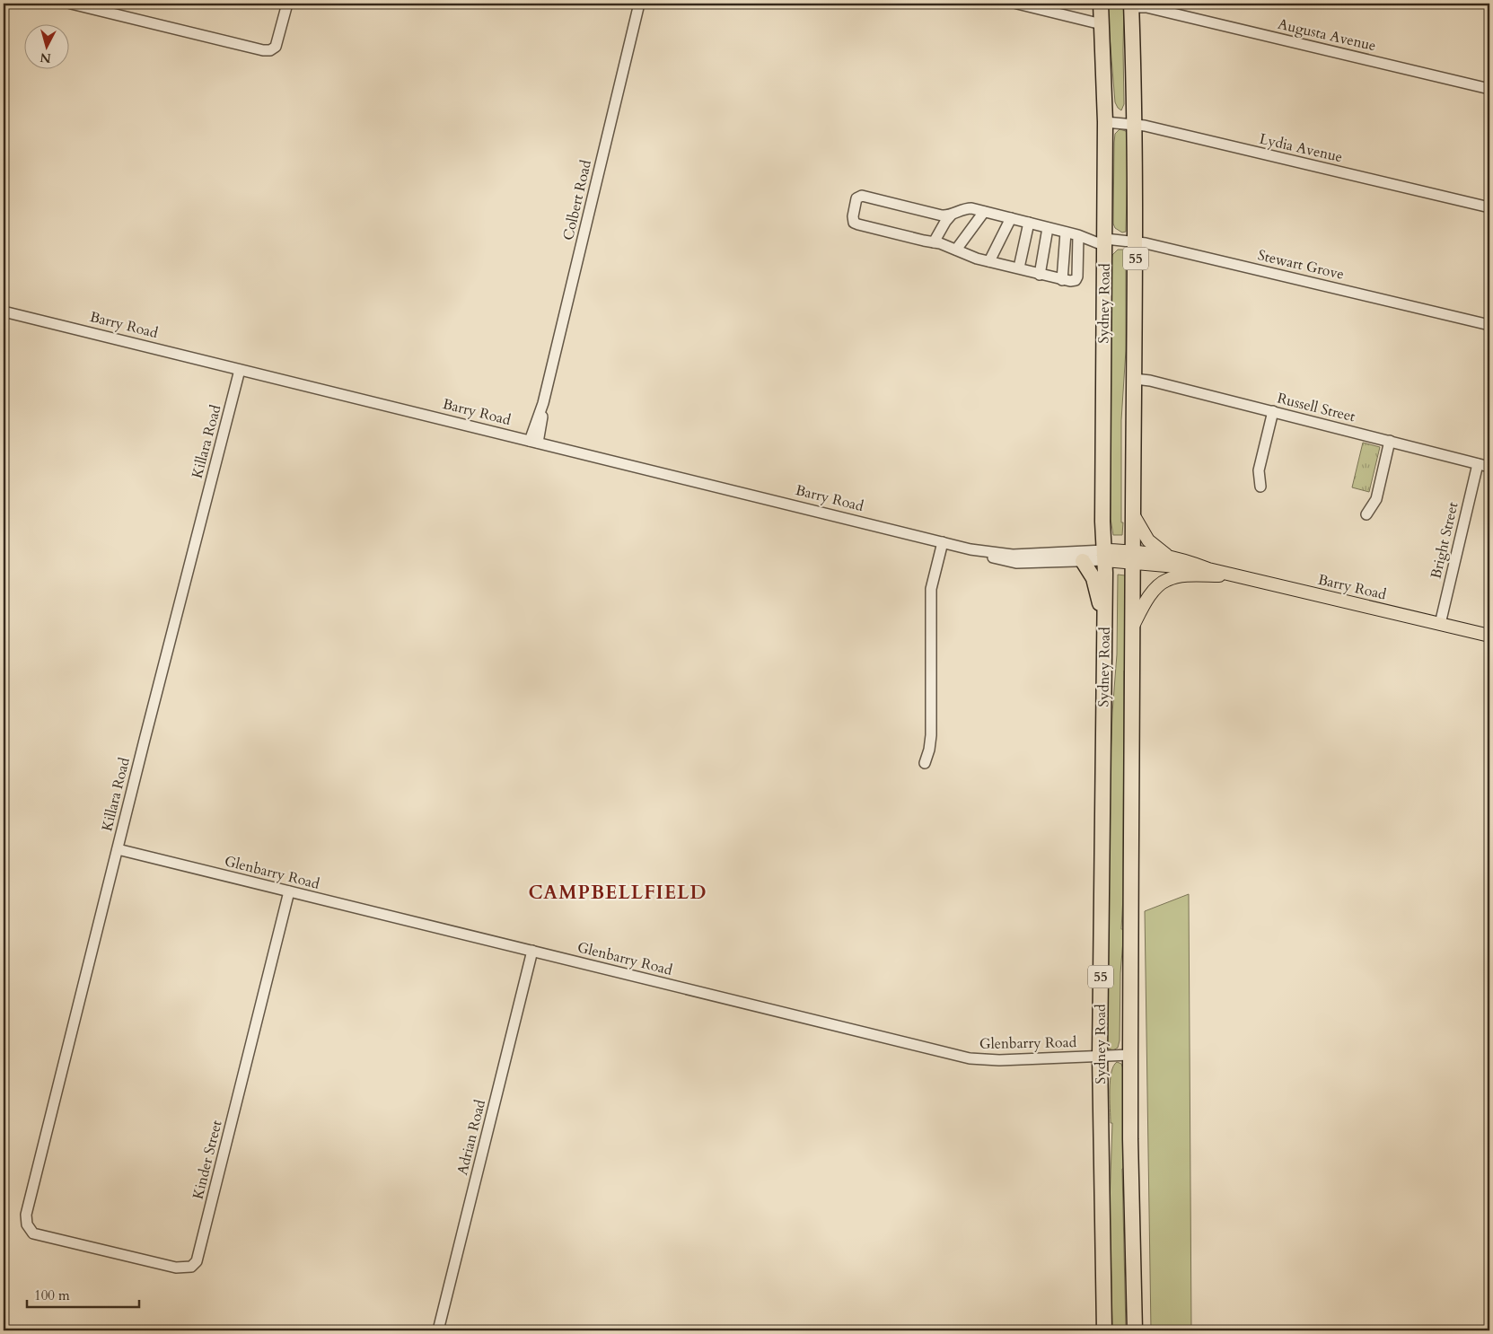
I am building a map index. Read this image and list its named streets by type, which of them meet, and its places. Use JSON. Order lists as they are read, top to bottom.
{
  "streets": {
    "highway": ["55", "Sydney Road"],
    "main road": ["Barry Road"],
    "street": [
      "Augusta Avenue",
      "Lydia Avenue",
      "Colbert Road",
      "Stewart Grove",
      "Russell Street",
      "Killara Road",
      "Bright Street",
      "Glenbarry Road",
      "Adrian Road",
      "Kinder Street"
    ]
  },
  "crossings": [
    ["Augusta Avenue", "Sydney Road"],
    ["Lydia Avenue", "Sydney Road"],
    ["Colbert Road", "Barry Road"],
    ["Stewart Grove", "Sydney Road"],
    ["Sydney Road", "Barry Road"],
    ["Sydney Road", "Russell Street"],
    ["Sydney Road", "Glenbarry Road"],
    ["Barry Road", "Killara Road"],
    ["Barry Road", "Bright Street"],
    ["Russell Street", "Bright Street"],
    ["Killara Road", "Glenbarry Road"],
    ["Killara Road", "Kinder Street"],
    ["Glenbarry Road", "Adrian Road"],
    ["Glenbarry Road", "Kinder Street"]
  ],
  "districts": ["CAMPBELLFIELD"],
  "scale_bar": "100 m",
  "north": "bottom"
}
